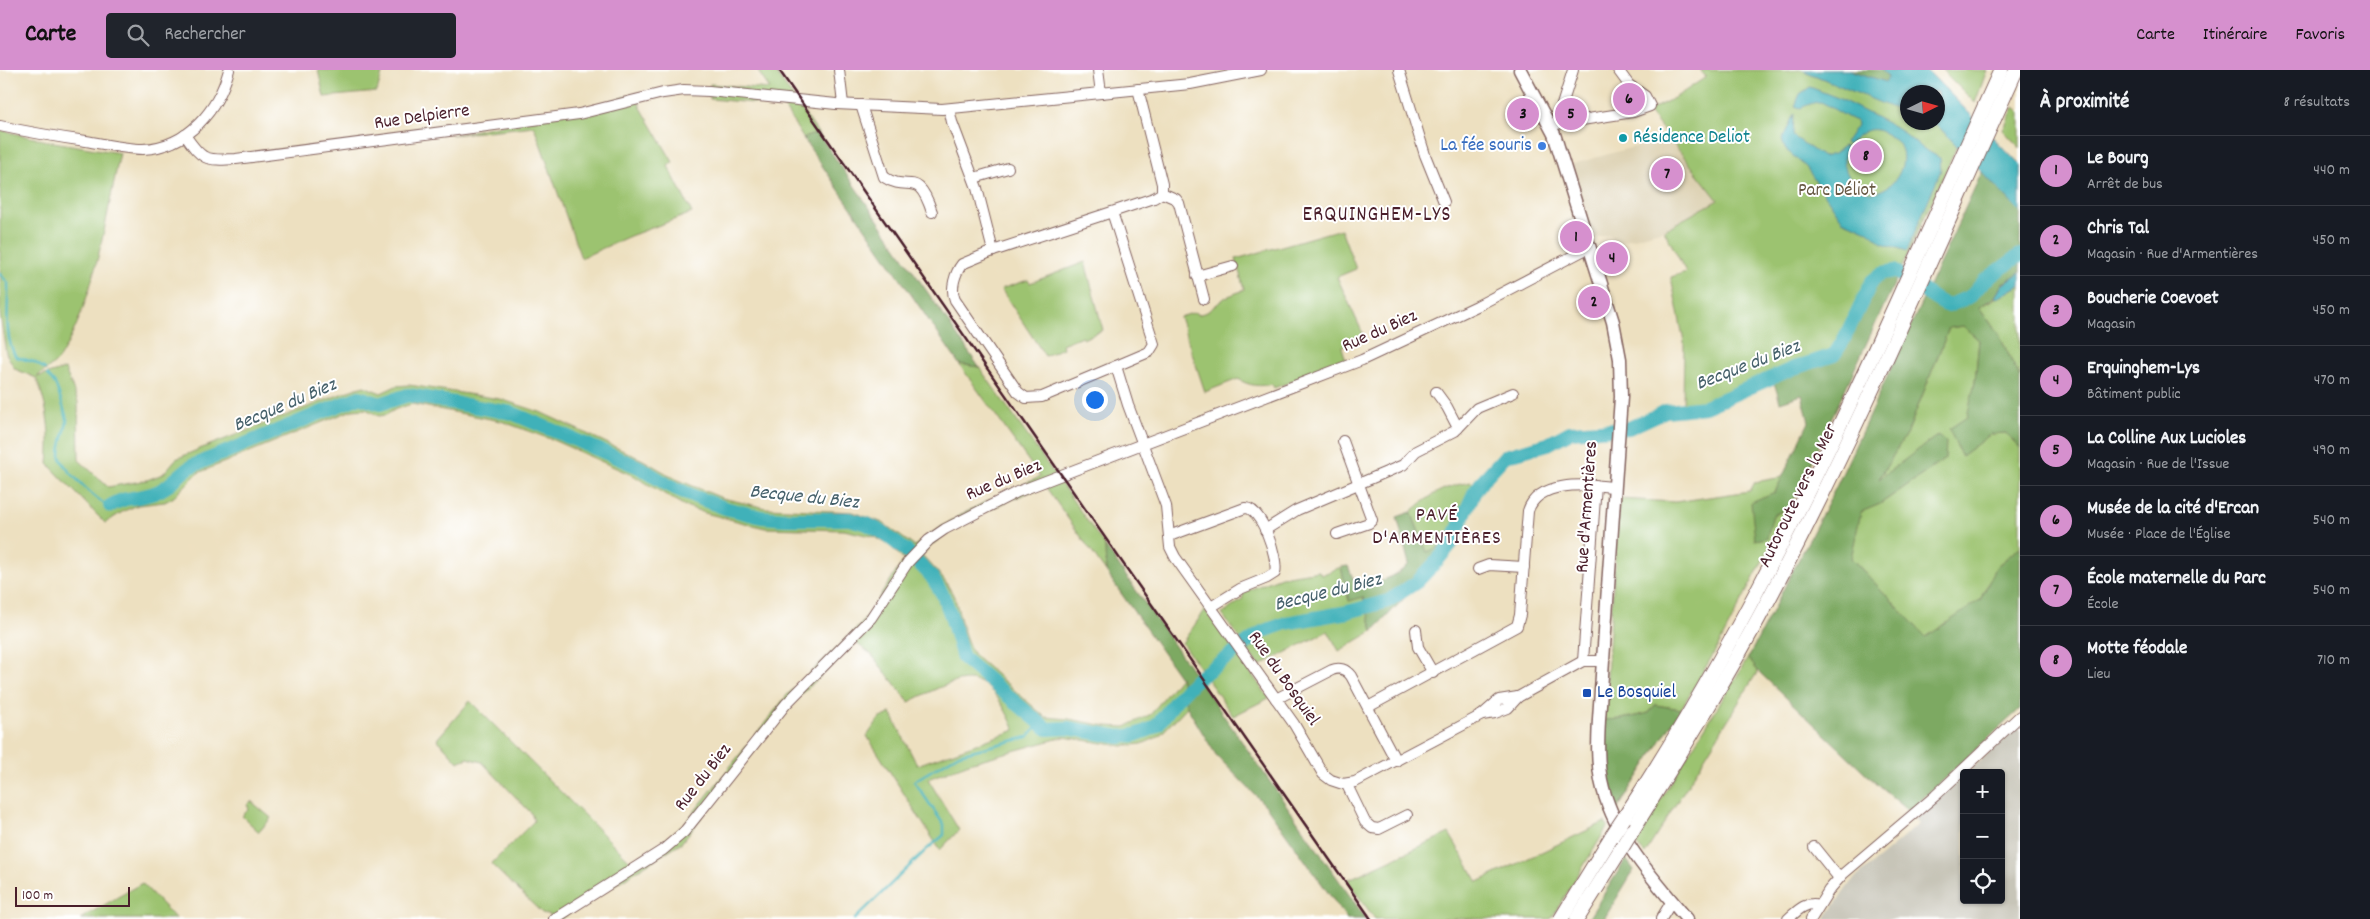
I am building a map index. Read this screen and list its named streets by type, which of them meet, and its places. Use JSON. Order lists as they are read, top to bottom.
{
  "streets": {
    "highway": ["Autoroute vers la Mer"],
    "main road": ["Rue d'Armentières"],
    "street": ["Rue Delpierre", "Rue du Biez", "Rue du Bosquiel"]
  },
  "crossings": [
    ["Rue du Biez", "Rue d'Armentières"],
    ["Rue du Biez", "Rue du Bosquiel"]
  ],
  "districts": ["ERQUINGHEM-LYS", "PAVÉ D'ARMENTIÈRES"],
  "water": ["Becque du Biez"],
  "parks": ["Parc Déliot"],
  "places": {
    "other": ["Résidence Deliot", "La fée souris"],
    "transit": ["Le Bosquiel"]
  },
  "scale_bar": "100 m",
  "north": "right",
  "page": {
    "header": "Carte",
    "search": "Rechercher",
    "nav": ["Carte", "Itinéraire", "Favoris"],
    "heading": ["À proximité", "8 résultats"],
    "pins": [
      "6",
      "3",
      "5",
      "8",
      "7",
      "1",
      "4",
      "2"
    ],
    "list": [
      {
        "mark": "1",
        "name": "Le Bourg",
        "note": "Arrêt de bus",
        "value": "440 m"
      },
      {
        "mark": "2",
        "name": "Chris Tal",
        "note": "Magasin · Rue d'Armentières",
        "value": "450 m"
      },
      {
        "mark": "3",
        "name": "Boucherie Coevoet",
        "note": "Magasin",
        "value": "450 m"
      },
      {
        "mark": "4",
        "name": "Erquinghem-Lys",
        "note": "Bâtiment public",
        "value": "470 m"
      },
      {
        "mark": "5",
        "name": "La Colline Aux Lucioles",
        "note": "Magasin · Rue de l'Issue",
        "value": "490 m"
      },
      {
        "mark": "6",
        "name": "Musée de la cité d'Ercan",
        "note": "Musée · Place de l'Église",
        "value": "540 m"
      },
      {
        "mark": "7",
        "name": "École maternelle du Parc",
        "note": "École",
        "value": "540 m"
      },
      {
        "mark": "8",
        "name": "Motte féodale",
        "note": "Lieu",
        "value": "710 m"
      }
    ],
    "map_buttons": ["+", "−"],
    "scale": "100 m"
  }
}
